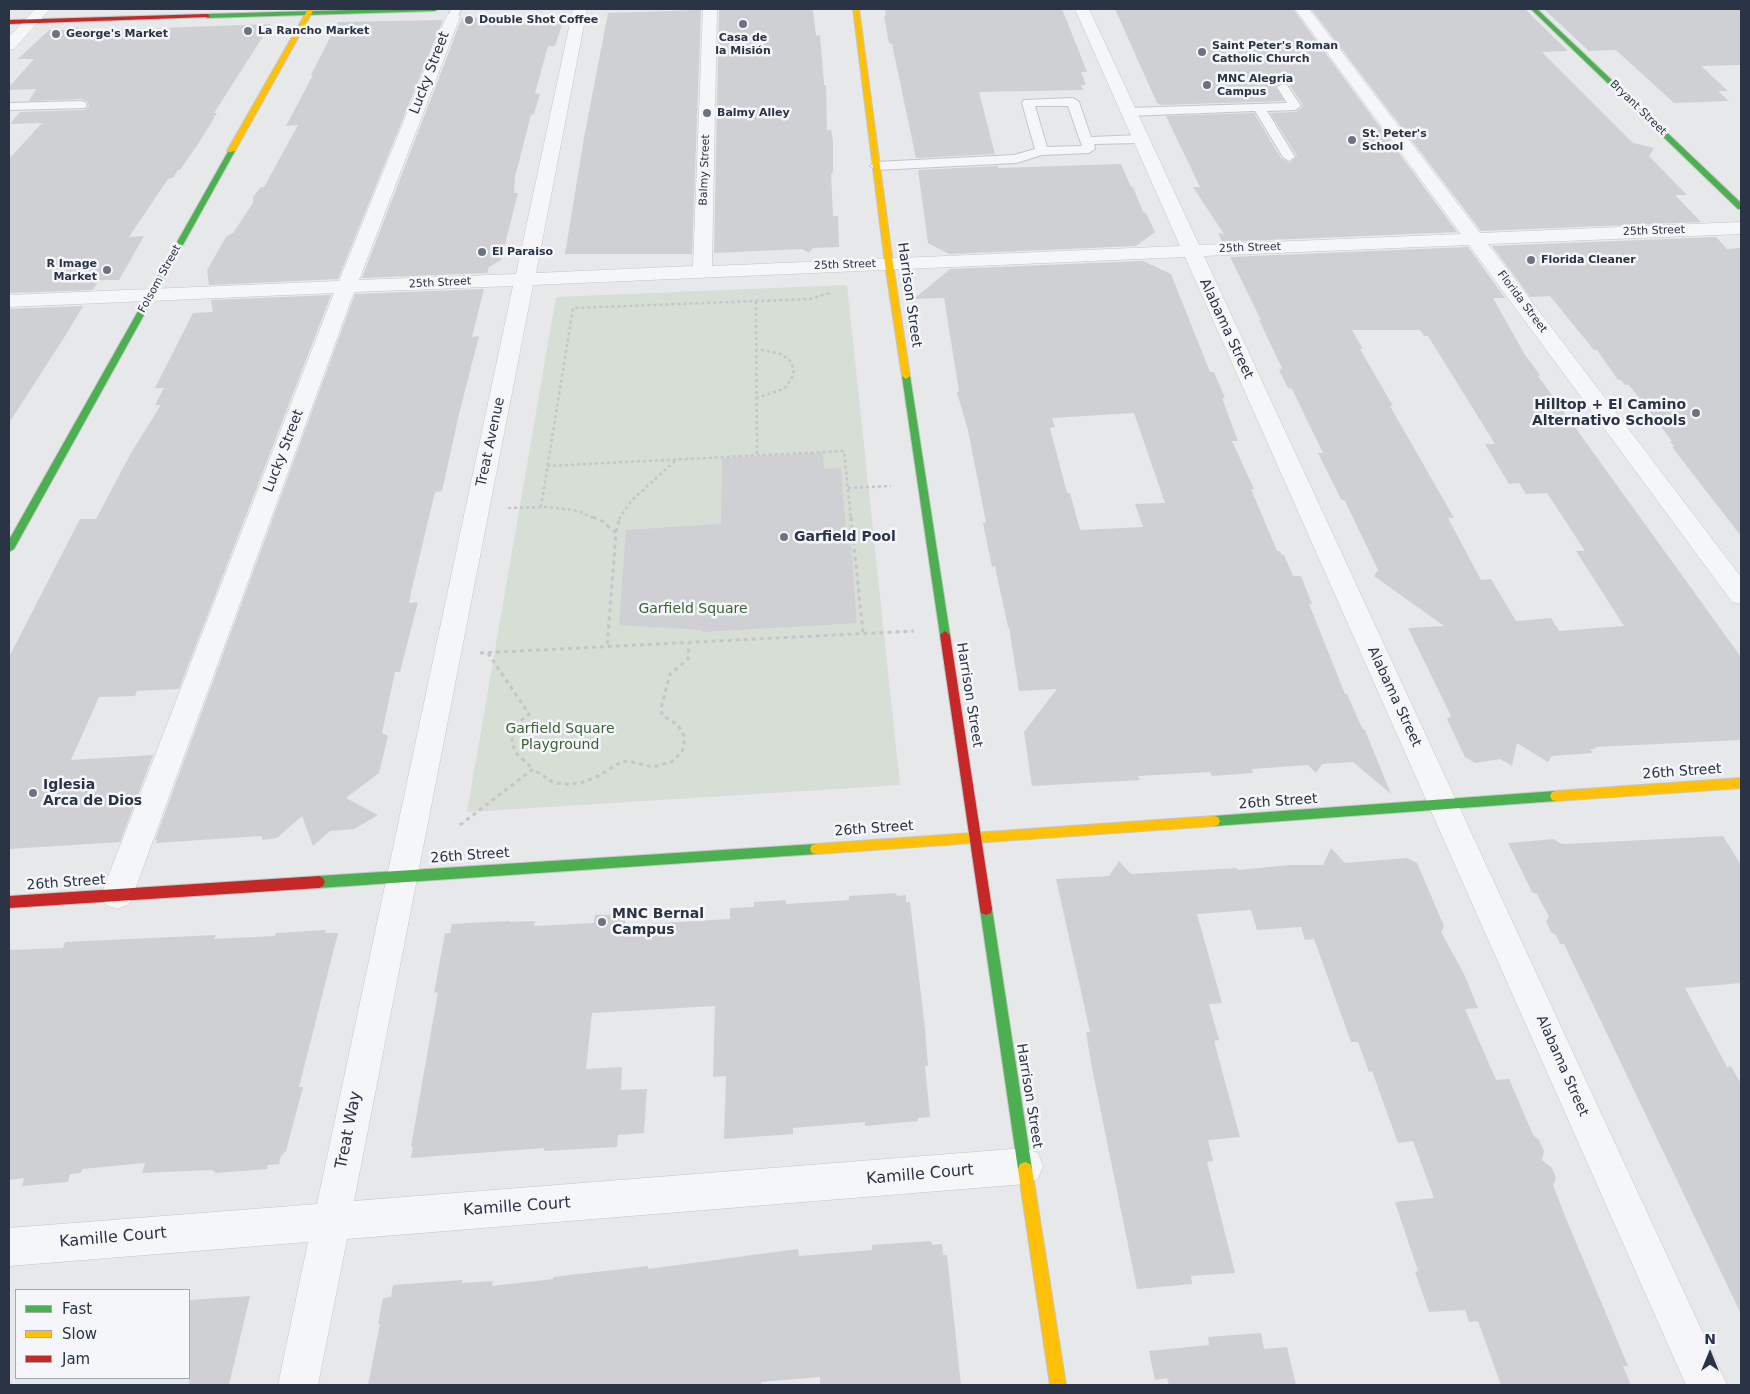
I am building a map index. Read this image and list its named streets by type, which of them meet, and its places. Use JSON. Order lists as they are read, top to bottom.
{
  "streets": {
    "street": [
      "Lucky Street",
      "Bryant Street",
      "Balmy Street",
      "25th Street",
      "Folsom Street",
      "Harrison Street",
      "Florida Street",
      "Alabama Street",
      "Treat Avenue",
      "26th Street",
      "Treat Way",
      "Kamille Court"
    ]
  },
  "crossings": [
    ["Lucky Street", "25th Street"],
    ["Lucky Street", "26th Street"],
    ["Balmy Street", "25th Street"],
    ["25th Street", "Folsom Street"],
    ["25th Street", "Harrison Street"],
    ["25th Street", "Florida Street"],
    ["25th Street", "Alabama Street"],
    ["25th Street", "Treat Avenue"],
    ["Harrison Street", "26th Street"],
    ["Harrison Street", "Kamille Court"],
    ["Alabama Street", "26th Street"],
    ["Treat Avenue", "26th Street"],
    ["Treat Avenue", "Treat Way"],
    ["26th Street", "Treat Way"],
    ["Treat Way", "Kamille Court"]
  ],
  "parks": ["Garfield Square", "Garfield Square Playground"],
  "places": [
    "Double Shot Coffee",
    "Casa de la Misión",
    "La Rancho Market",
    "George's Market",
    "Saint Peter's Roman Catholic Church",
    "MNC Alegria Campus",
    "Balmy Alley",
    "St. Peter's School",
    "El Paraiso",
    "Florida Cleaner",
    "R Image Market",
    "Hilltop + El Camino Alternativo Schools",
    "Garfield Pool",
    "Iglesia Arca de Dios",
    "MNC Bernal Campus"
  ],
  "legend": ["Fast", "Slow", "Jam"],
  "north": "top"
}
